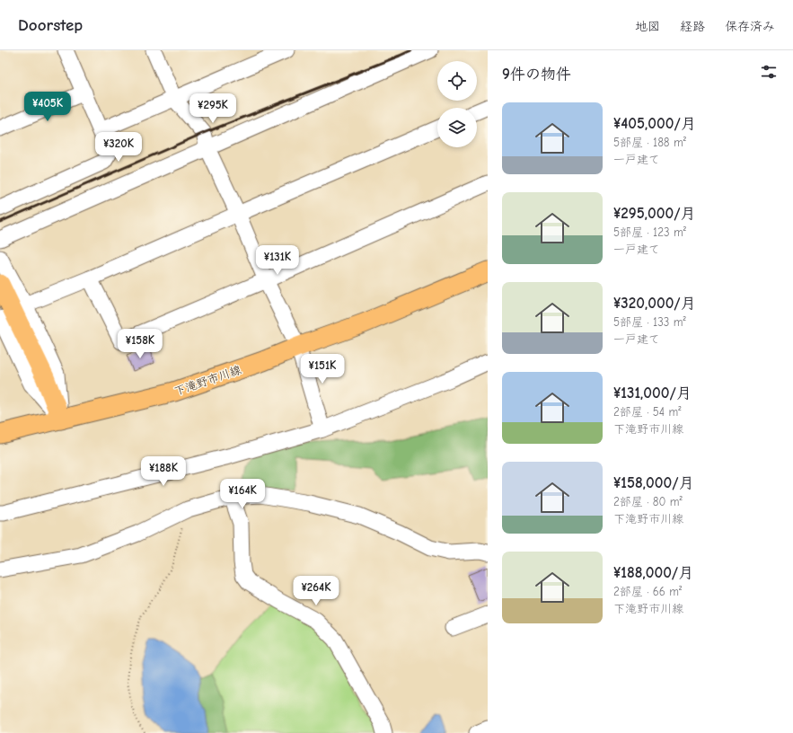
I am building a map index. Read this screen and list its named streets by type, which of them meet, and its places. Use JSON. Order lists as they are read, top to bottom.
{
  "streets": {
    "main road": ["下滝野市川線"]
  },
  "page": {
    "header": "Doorstep",
    "nav": ["地図", "経路", "保存済み"],
    "heading": "9件の物件",
    "price": [
      "¥405K",
      "¥295K",
      "¥320K",
      "¥131K",
      "¥158K",
      "¥151K",
      "¥188K",
      "¥164K",
      "¥264K"
    ],
    "list": [
      {
        "name": "¥405,000/月",
        "note": "5部屋 · 188 m² · 一戸建て"
      },
      {
        "name": "¥295,000/月",
        "note": "5部屋 · 123 m² · 一戸建て"
      },
      {
        "name": "¥320,000/月",
        "note": "5部屋 · 133 m² · 一戸建て"
      },
      {
        "name": "¥131,000/月",
        "note": "2部屋 · 54 m² · 下滝野市川線"
      },
      {
        "name": "¥158,000/月",
        "note": "2部屋 · 80 m² · 下滝野市川線"
      },
      {
        "name": "¥188,000/月",
        "note": "2部屋 · 66 m² · 下滝野市川線"
      }
    ]
  }
}
